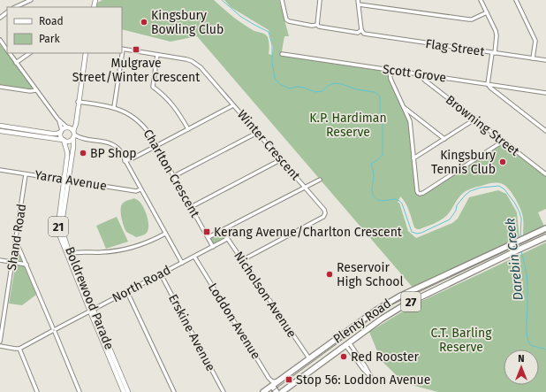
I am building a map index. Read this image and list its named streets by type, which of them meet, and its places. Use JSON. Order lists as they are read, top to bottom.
{
  "streets": {
    "highway": ["27", "Plenty Road"],
    "main road": ["21", "Boldrewood Parade"],
    "street": [
      "Flag Street",
      "Scott Grove",
      "Browning Street",
      "Winter Crescent",
      "Charlton Crescent",
      "Yarra Avenue",
      "Shand Road",
      "North Road",
      "Nicholson Avenue",
      "Loddon Avenue",
      "Erskine Avenue"
    ]
  },
  "crossings": [
    ["Scott Grove", "Browning Street"],
    ["Winter Crescent", "Nicholson Avenue"],
    ["Charlton Crescent", "North Road"],
    ["Charlton Crescent", "Boldrewood Parade"],
    ["Yarra Avenue", "Shand Road"],
    ["Yarra Avenue", "Boldrewood Parade"],
    ["21", "Boldrewood Parade"],
    ["North Road", "Nicholson Avenue"],
    ["North Road", "Boldrewood Parade"],
    ["North Road", "Loddon Avenue"],
    ["North Road", "Erskine Avenue"],
    ["Nicholson Avenue", "Plenty Road"],
    ["Loddon Avenue", "Plenty Road"]
  ],
  "water": ["Darebin Creek"],
  "parks": ["K.P. Hardiman Reserve", "C.T. Barling Reserve"],
  "places": {
    "other": [
      "Kingsbury Bowling Club",
      "BP Shop",
      "Kingsbury Tennis Club",
      "Reservoir High School",
      "Red Rooster"
    ],
    "transit": ["Mulgrave Street/Winter Crescent", "Kerang Avenue/Charlton Crescent", "Stop 56: Loddon Avenue"]
  },
  "legend": ["Road", "Park"],
  "north": "top"
}
